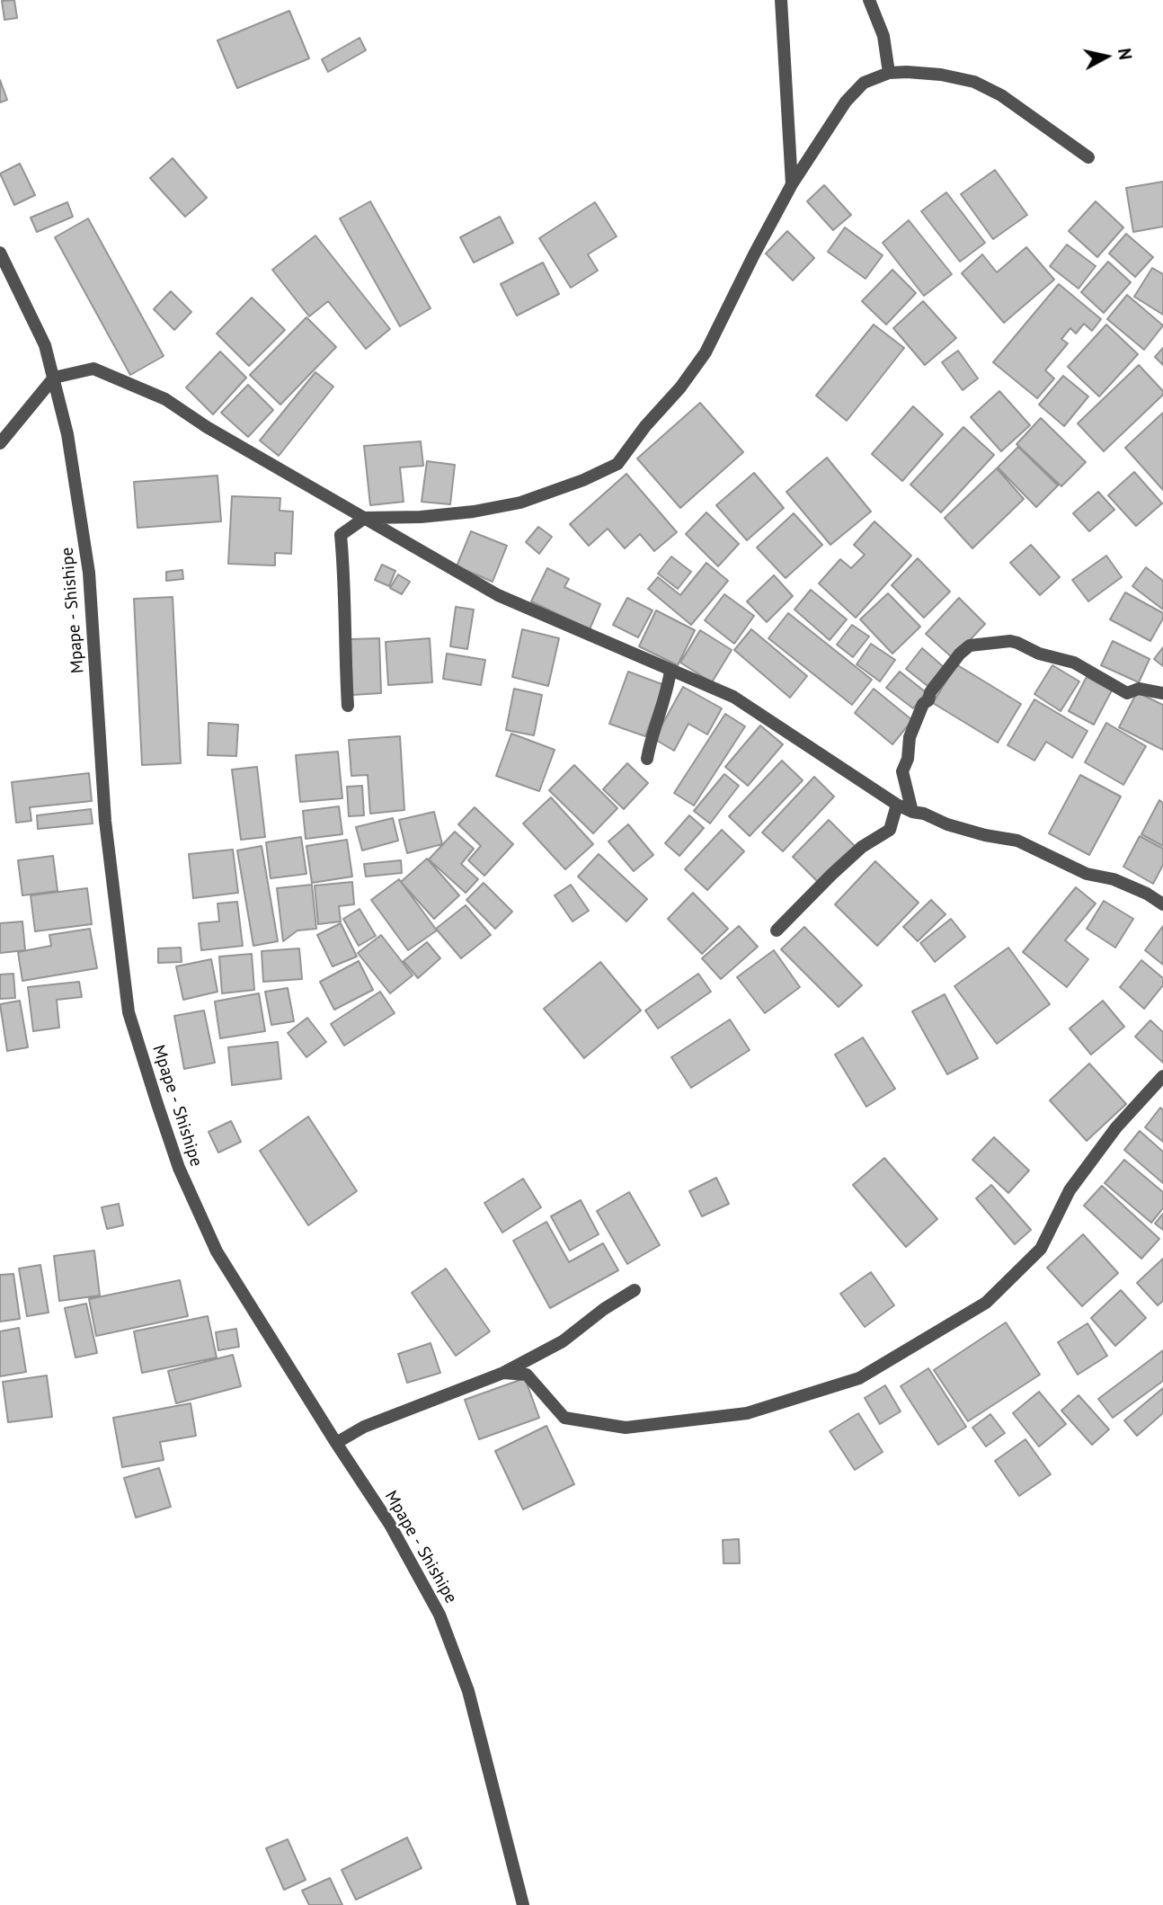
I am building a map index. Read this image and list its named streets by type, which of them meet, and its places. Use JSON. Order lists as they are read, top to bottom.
{
  "streets": {
    "street": ["Mpape - Shishipe"]
  },
  "north": "right"
}
